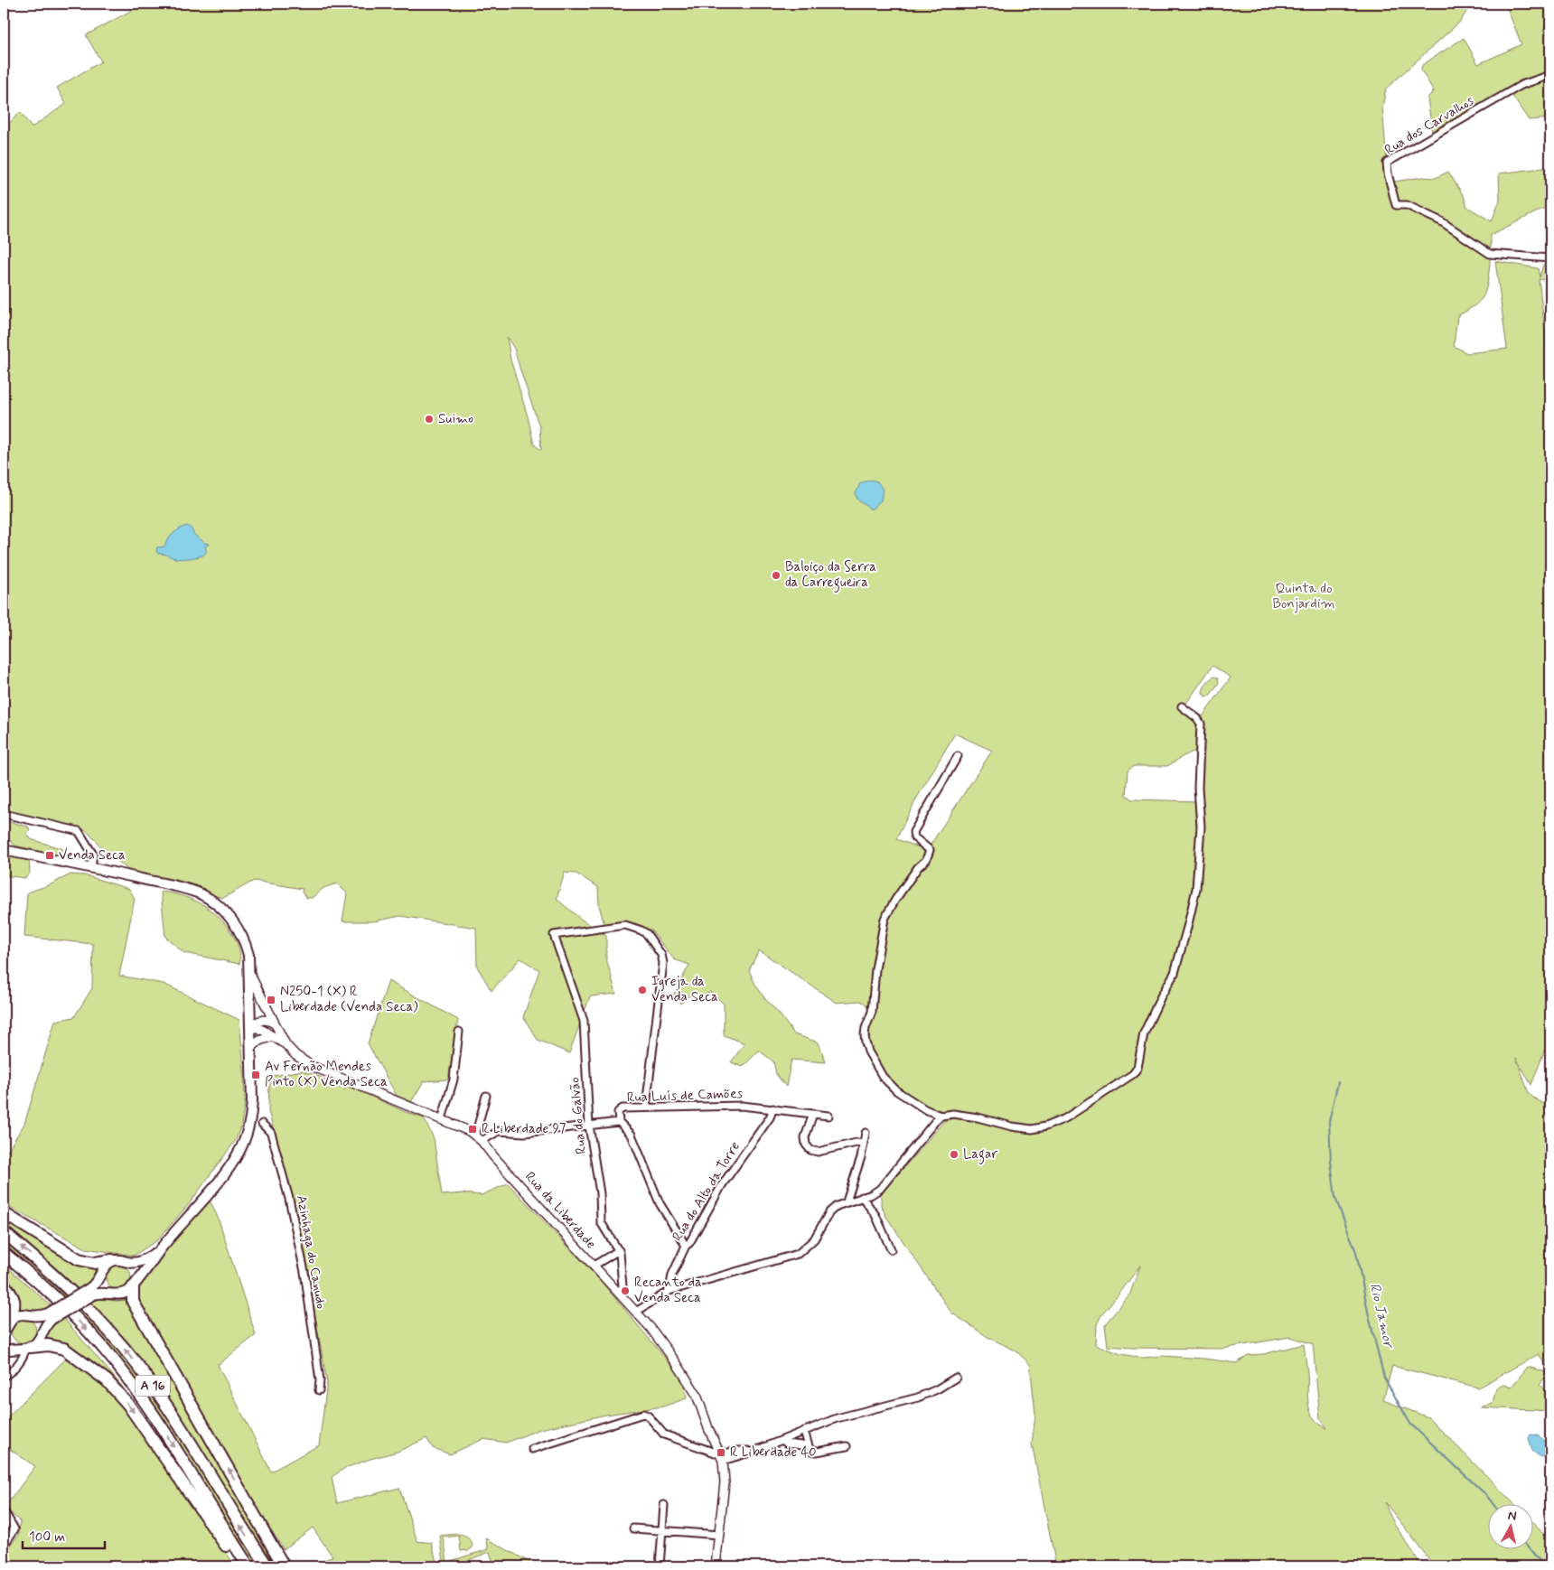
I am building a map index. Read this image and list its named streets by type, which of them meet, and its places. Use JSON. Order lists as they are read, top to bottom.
{
  "streets": {
    "highway": ["A 16"],
    "street": [
      "Rua dos Carvalhos",
      "Rua Luís de Camões",
      "Rua do Galvão",
      "Rua do Alto da Torre",
      "Rua da Liberdade",
      "Azinhaga do Canudo"
    ]
  },
  "crossings": [
    ["Rua Luís de Camões", "Rua do Galvão"],
    ["Rua Luís de Camões", "Rua do Alto da Torre"],
    ["Rua Luís de Camões", "Rua da Liberdade"],
    ["Rua do Galvão", "Rua da Liberdade"]
  ],
  "water": ["Rio Jamor"],
  "parks": ["Quinta do Bonjardim"],
  "places": {
    "other": [
      "Suimo",
      "Baloiço da Serra da Carregueira",
      "Igreja da Venda Seca",
      "Lagar",
      "Recanto da Venda Seca"
    ],
    "transit": [
      "Venda Seca",
      "N250-1 (X) R Liberdade (Venda Seca)",
      "Av Fernão Mendes Pinto (X) Venda Seca",
      "R Liberdade 97",
      "R Liberdade 40"
    ]
  },
  "scale_bar": "100 m",
  "north": "top"
}
